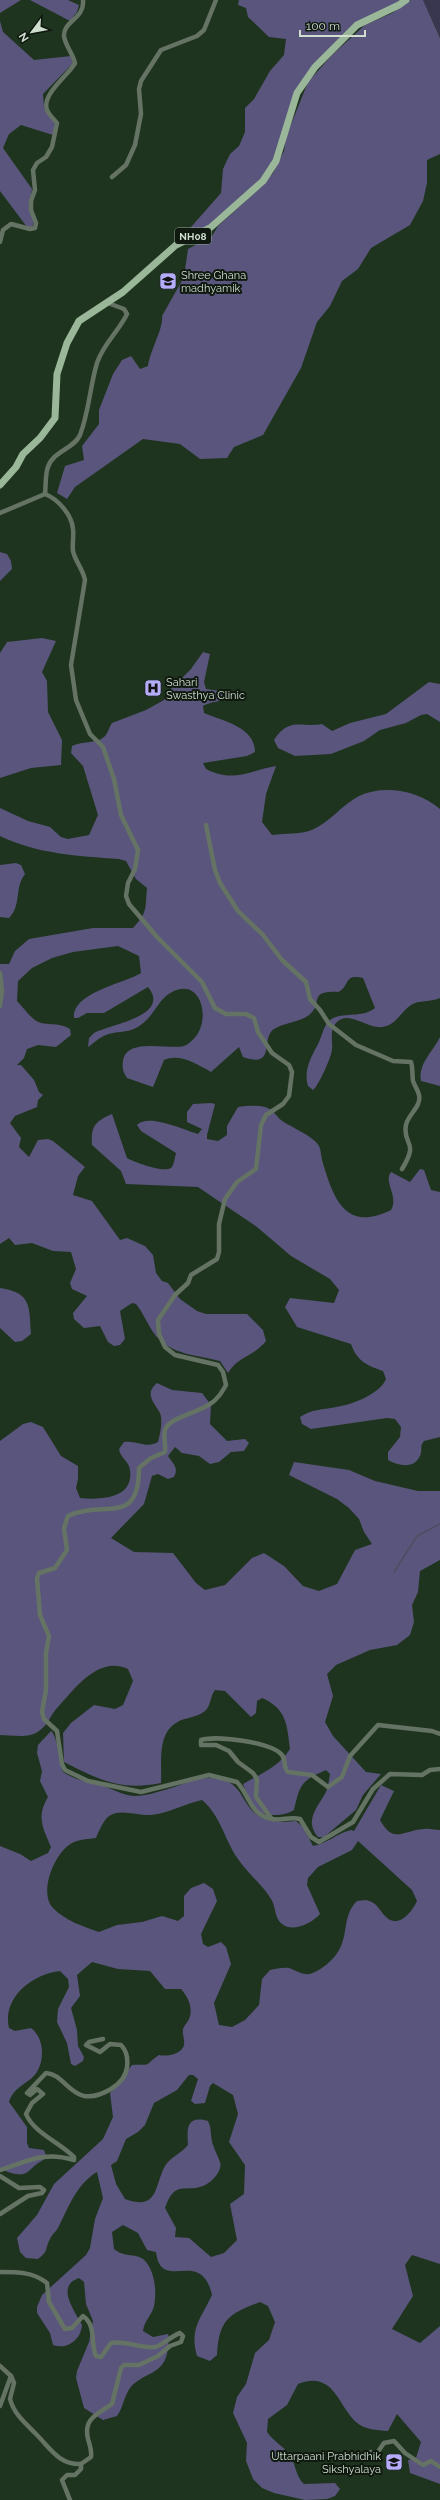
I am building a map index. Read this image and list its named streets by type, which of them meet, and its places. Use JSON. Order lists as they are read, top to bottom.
{
  "streets": {
    "main road": ["NH08"]
  },
  "places": {
    "school or university": ["Shree Ghana madhyamik", "Uttarpaani Prabhidhik Sikshyalaya"],
    "hospital": ["Sahari Swasthya Clinic"]
  },
  "scale_bar": "100 m",
  "north": "bottom left"
}
